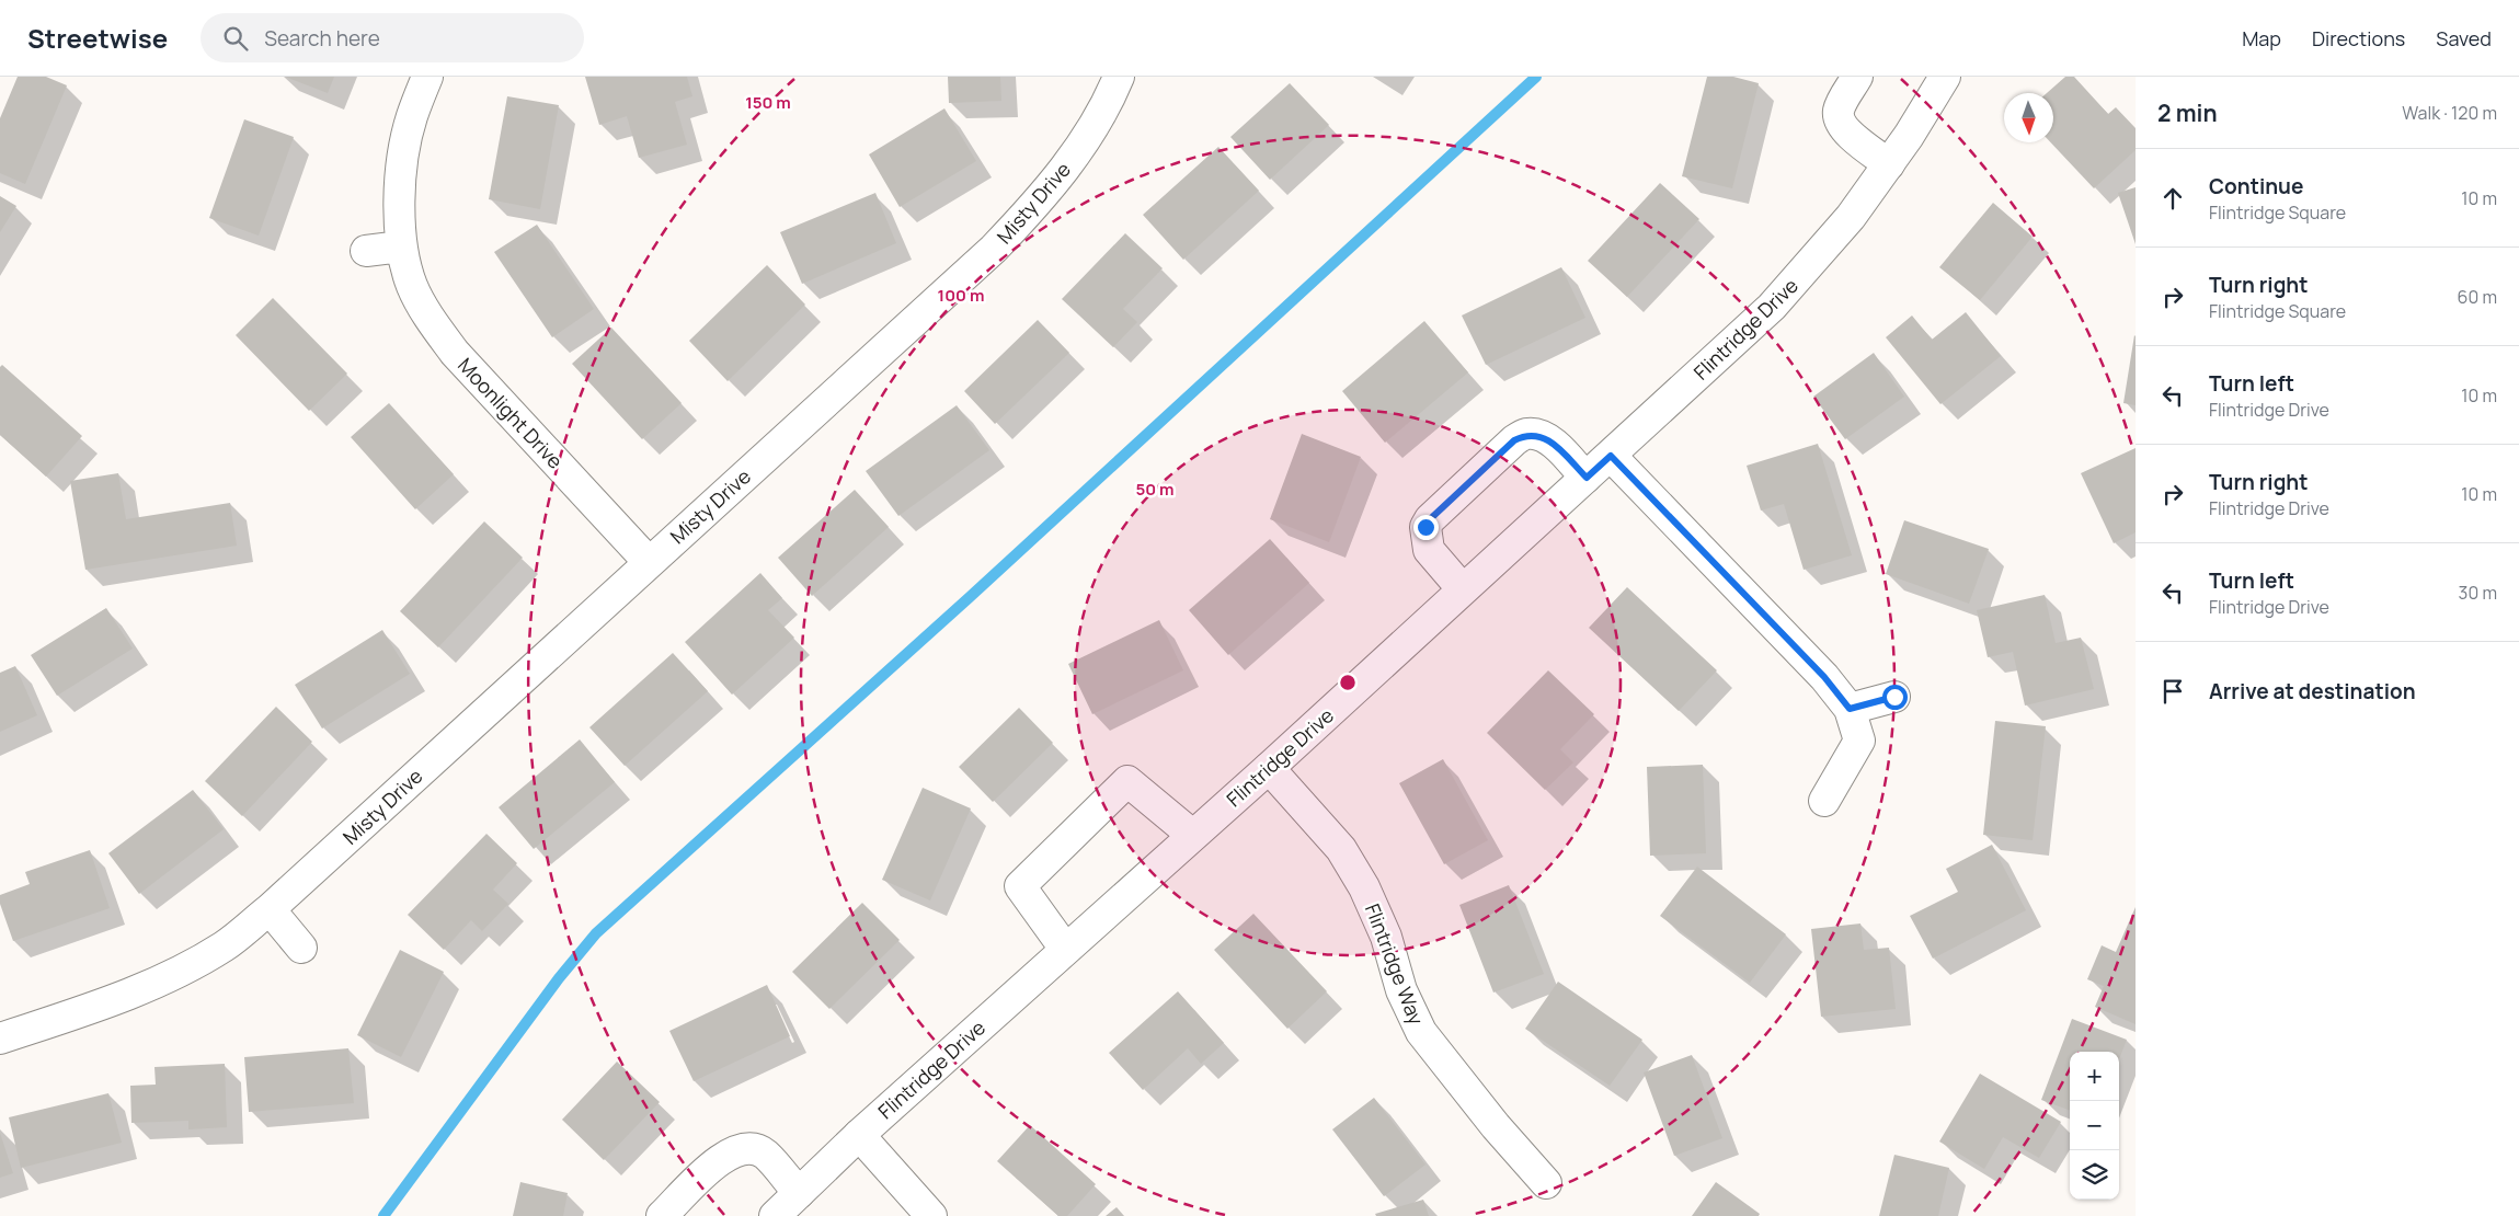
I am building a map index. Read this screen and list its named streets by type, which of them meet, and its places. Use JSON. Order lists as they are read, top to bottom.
{
  "streets": {
    "street": [
      "Misty Drive",
      "Flintridge Drive",
      "Moonlight Drive",
      "Flintridge Way"
    ]
  },
  "crossings": [
    ["Misty Drive", "Moonlight Drive"],
    ["Flintridge Drive", "Flintridge Way"]
  ],
  "north": "bottom",
  "page": {
    "header": "Streetwise",
    "search": "Search here",
    "nav": ["Map", "Directions", "Saved"],
    "heading": ["2 min", "Walk · 120 m"],
    "list": [
      ["Continue", "Flintridge Square", "10 m"],
      ["Turn right", "Flintridge Square", "60 m"],
      ["Turn left", "Flintridge Drive", "10 m"],
      ["Turn right", "Flintridge Drive", "10 m"],
      ["Turn left", "Flintridge Drive", "30 m"],
      "Arrive at destination"
    ],
    "map_buttons": ["+", "−"]
  },
  "rings": ["150 m", "100 m", "50 m"]
}
